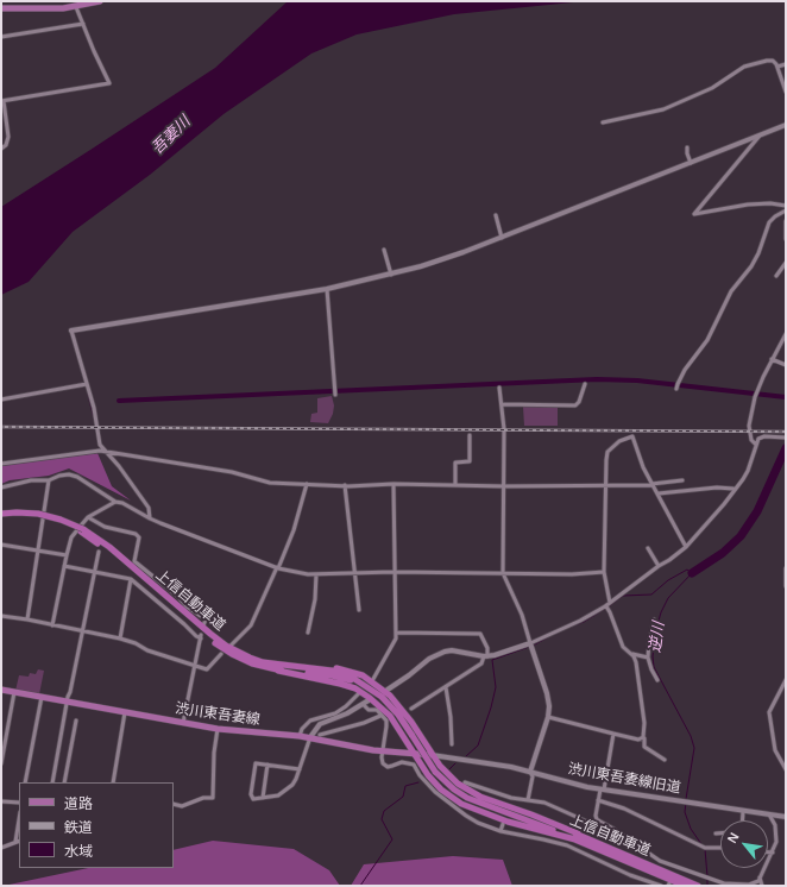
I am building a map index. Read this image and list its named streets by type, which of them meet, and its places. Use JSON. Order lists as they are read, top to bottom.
{
  "streets": {
    "highway": ["上信自動車道"],
    "main road": ["渋川東吾妻線"],
    "street": ["渋川東吾妻線旧道"]
  },
  "crossings": [
    ["渋川東吾妻線", "渋川東吾妻線旧道"]
  ],
  "water": ["吾妻川", "逆川"],
  "legend": ["道路", "鉄道", "水域"],
  "north": "top left"
}
